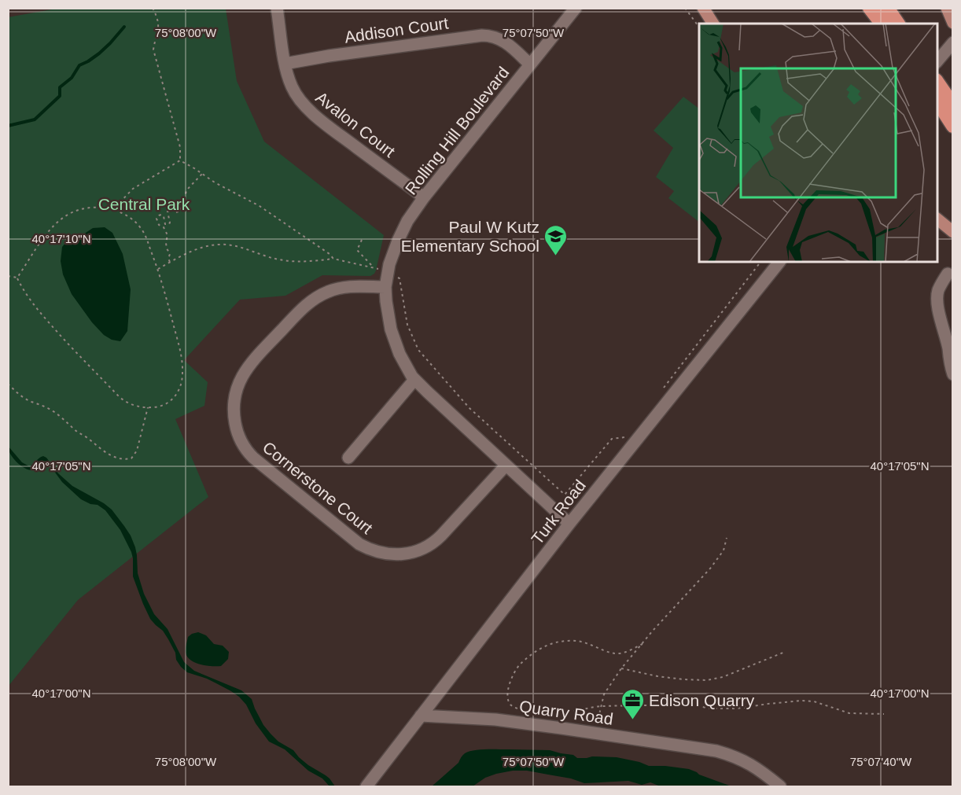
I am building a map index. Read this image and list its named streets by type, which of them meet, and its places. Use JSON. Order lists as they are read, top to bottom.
{
  "streets": {
    "street": [
      "Addison Court",
      "Avalon Court",
      "Rolling Hill Boulevard",
      "Cornerstone Court",
      "Turk Road",
      "Quarry Road"
    ]
  },
  "crossings": [
    ["Addison Court", "Avalon Court"],
    ["Addison Court", "Rolling Hill Boulevard"],
    ["Avalon Court", "Rolling Hill Boulevard"],
    ["Rolling Hill Boulevard", "Cornerstone Court"],
    ["Rolling Hill Boulevard", "Turk Road"],
    ["Turk Road", "Quarry Road"]
  ],
  "parks": ["Central Park"],
  "places": {
    "school or university": ["Paul W Kutz Elementary School"],
    "office": ["Edison Quarry"]
  },
  "coordinates": [
    "75°08'00\"W",
    "75°07'50\"W",
    "40°17'10\"N",
    "40°17'05\"N",
    "40°17'00\"N",
    "75°07'40\"W"
  ]
}
